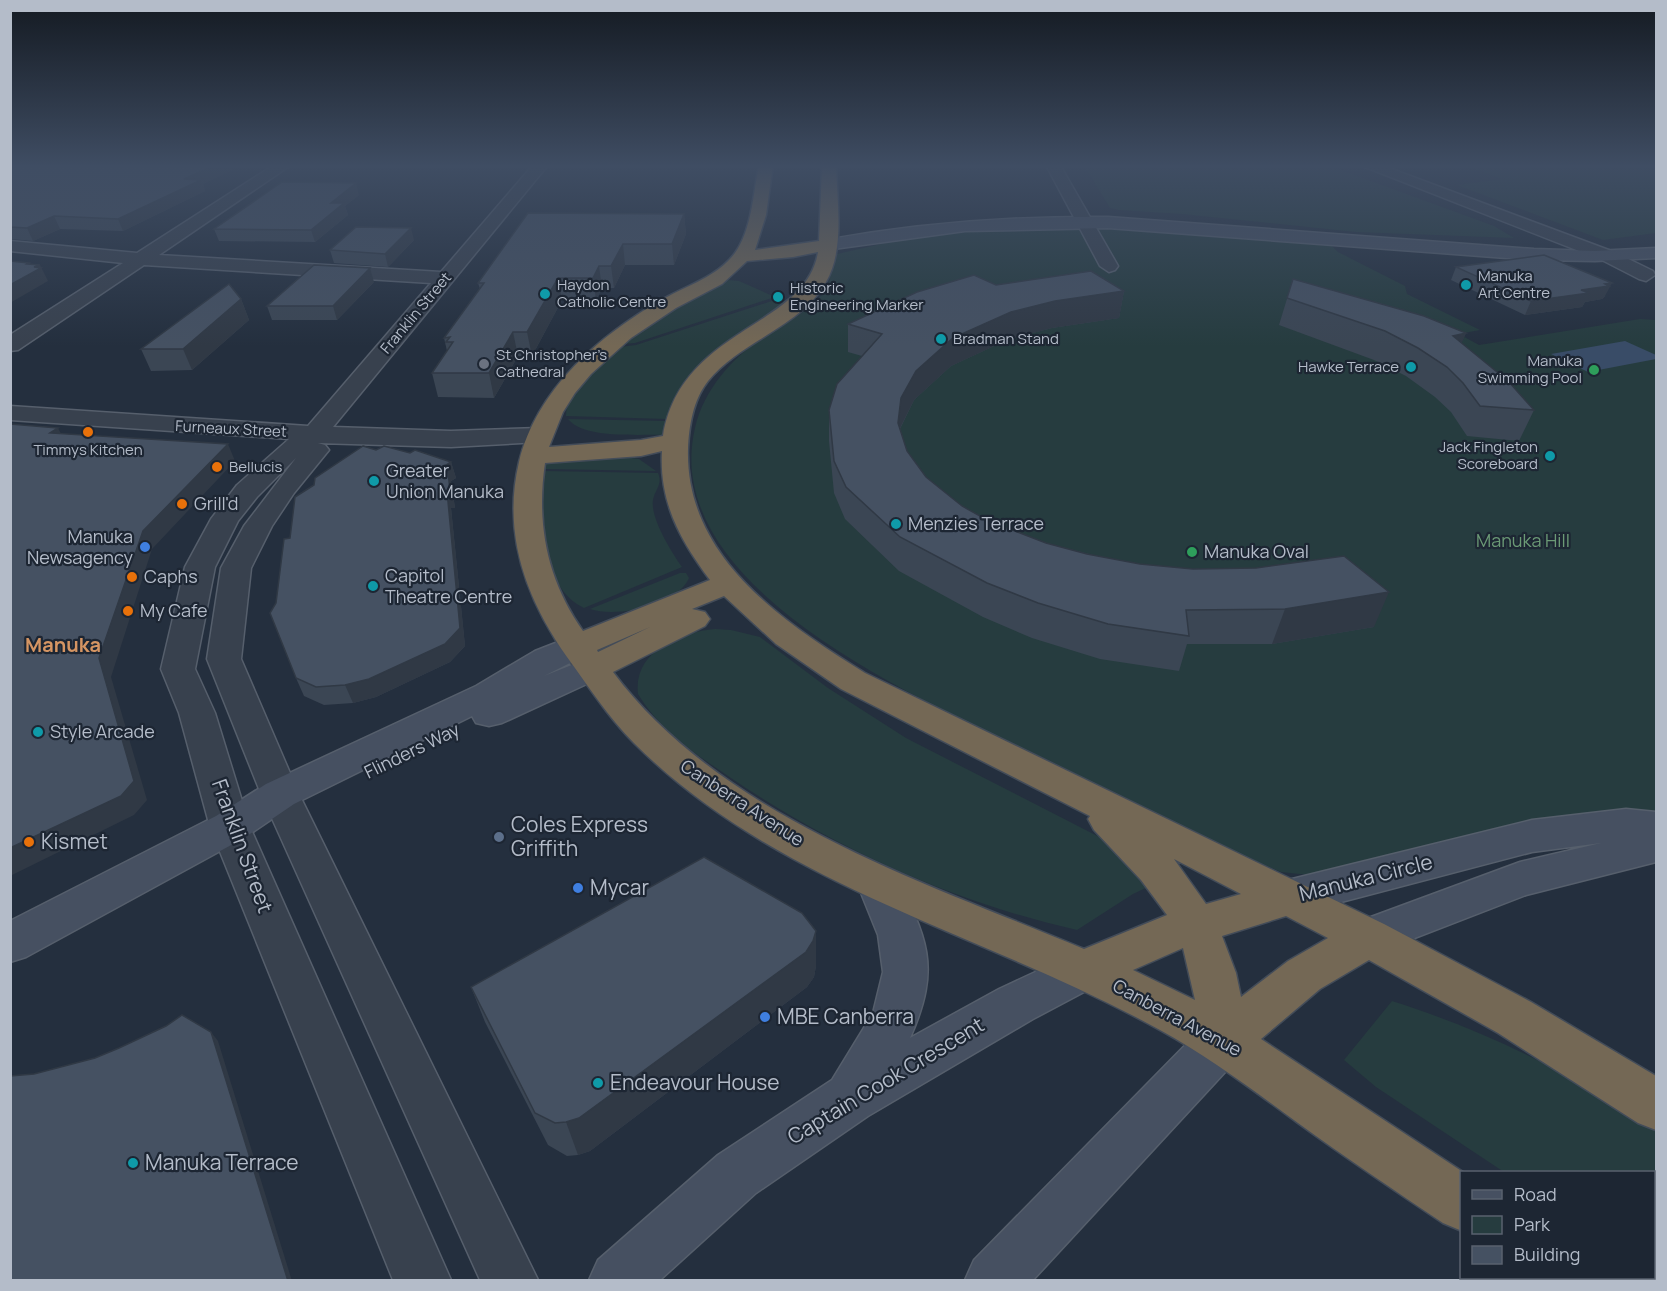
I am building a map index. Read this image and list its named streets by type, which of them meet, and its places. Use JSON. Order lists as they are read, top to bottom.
{
  "streets": {
    "highway": ["Canberra Avenue", "Manuka Circle"],
    "street": [
      "Franklin Street",
      "Furneaux Street",
      "Flinders Way",
      "Captain Cook Crescent"
    ]
  },
  "crossings": [
    ["Franklin Street", "Furneaux Street"],
    ["Franklin Street", "Flinders Way"],
    ["Furneaux Street", "Canberra Avenue"],
    ["Flinders Way", "Canberra Avenue"],
    ["Canberra Avenue", "Manuka Circle"],
    ["Canberra Avenue", "Captain Cook Crescent"],
    ["Manuka Circle", "Captain Cook Crescent"]
  ],
  "districts": ["Manuka"],
  "parks": ["Manuka Hill"],
  "places": [
    "Manuka Art Centre",
    "Haydon Catholic Centre",
    "Historic Engineering Marker",
    "Bradman Stand",
    "St Christopher’s Cathedral",
    "Hawke Terrace",
    "Manuka Swimming Pool",
    "Timmys Kitchen",
    "Jack Fingleton Scoreboard",
    "Bellucis",
    "Greater Union Manuka",
    "Grill'd",
    "Menzies Terrace",
    "Manuka Newsagency",
    "Manuka Oval",
    "Caphs",
    "Capitol Theatre Centre",
    "My Cafe",
    "Style Arcade",
    "Coles Express Griffith",
    "Kismet",
    "Mycar",
    "MBE Canberra",
    "Endeavour House",
    "Manuka Terrace"
  ],
  "legend": ["Road", "Park", "Building"]
}
